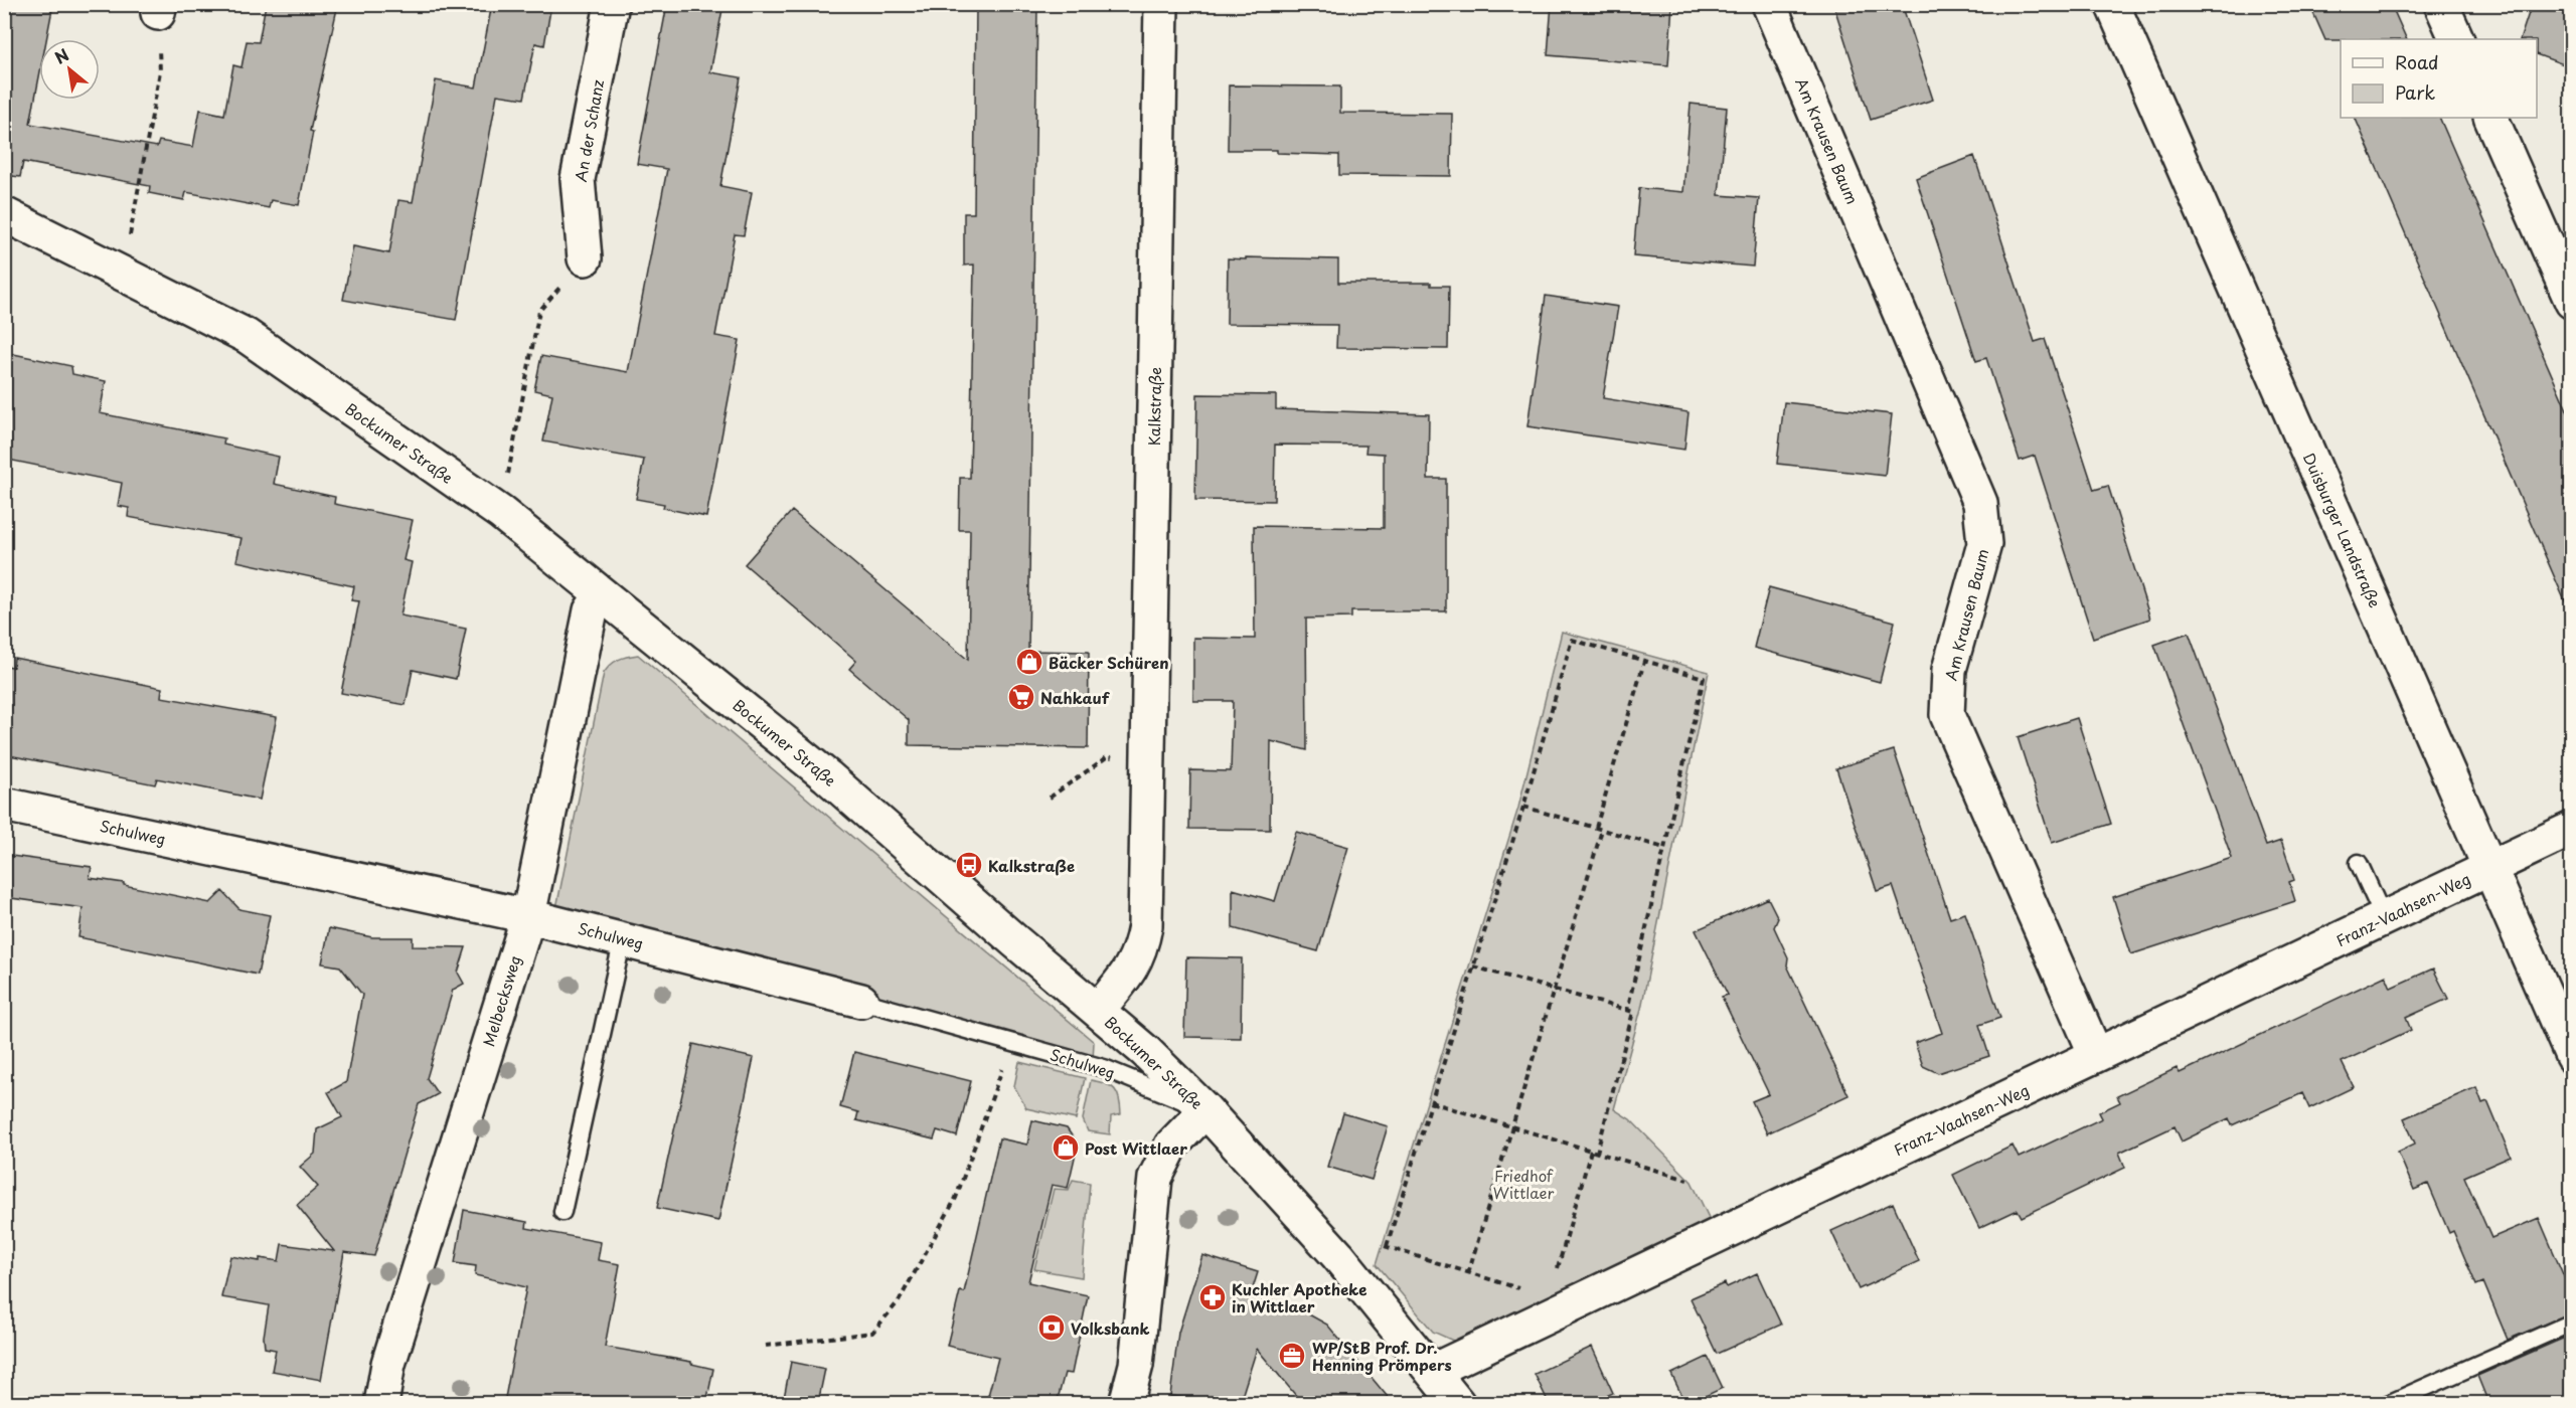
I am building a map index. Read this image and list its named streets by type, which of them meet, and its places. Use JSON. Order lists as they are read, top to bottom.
{
  "streets": {
    "street": [
      "An der Schanz",
      "Am Krausen Baum",
      "Kalkstraße",
      "Bockumer Straße",
      "Duisburger Landstraße",
      "Schulweg",
      "Franz-Vaahsen-Weg",
      "Melbecksweg"
    ]
  },
  "crossings": [
    ["Am Krausen Baum", "Franz-Vaahsen-Weg"],
    ["Kalkstraße", "Bockumer Straße"],
    ["Bockumer Straße", "Schulweg"],
    ["Bockumer Straße", "Franz-Vaahsen-Weg"],
    ["Bockumer Straße", "Melbecksweg"],
    ["Duisburger Landstraße", "Franz-Vaahsen-Weg"],
    ["Schulweg", "Melbecksweg"]
  ],
  "parks": ["Friedhof Wittlaer"],
  "places": {
    "shop": ["Bäcker Schüren", "Post Wittlaer"],
    "supermarket": ["Nahkauf"],
    "bus stop": ["Kalkstraße"],
    "pharmacy": ["Kuchler Apotheke in Wittlaer"],
    "bank": ["Volksbank"],
    "office": ["WP/StB Prof. Dr. Henning Prömpers"]
  },
  "legend": ["Road", "Park"],
  "north": "top left"
}
